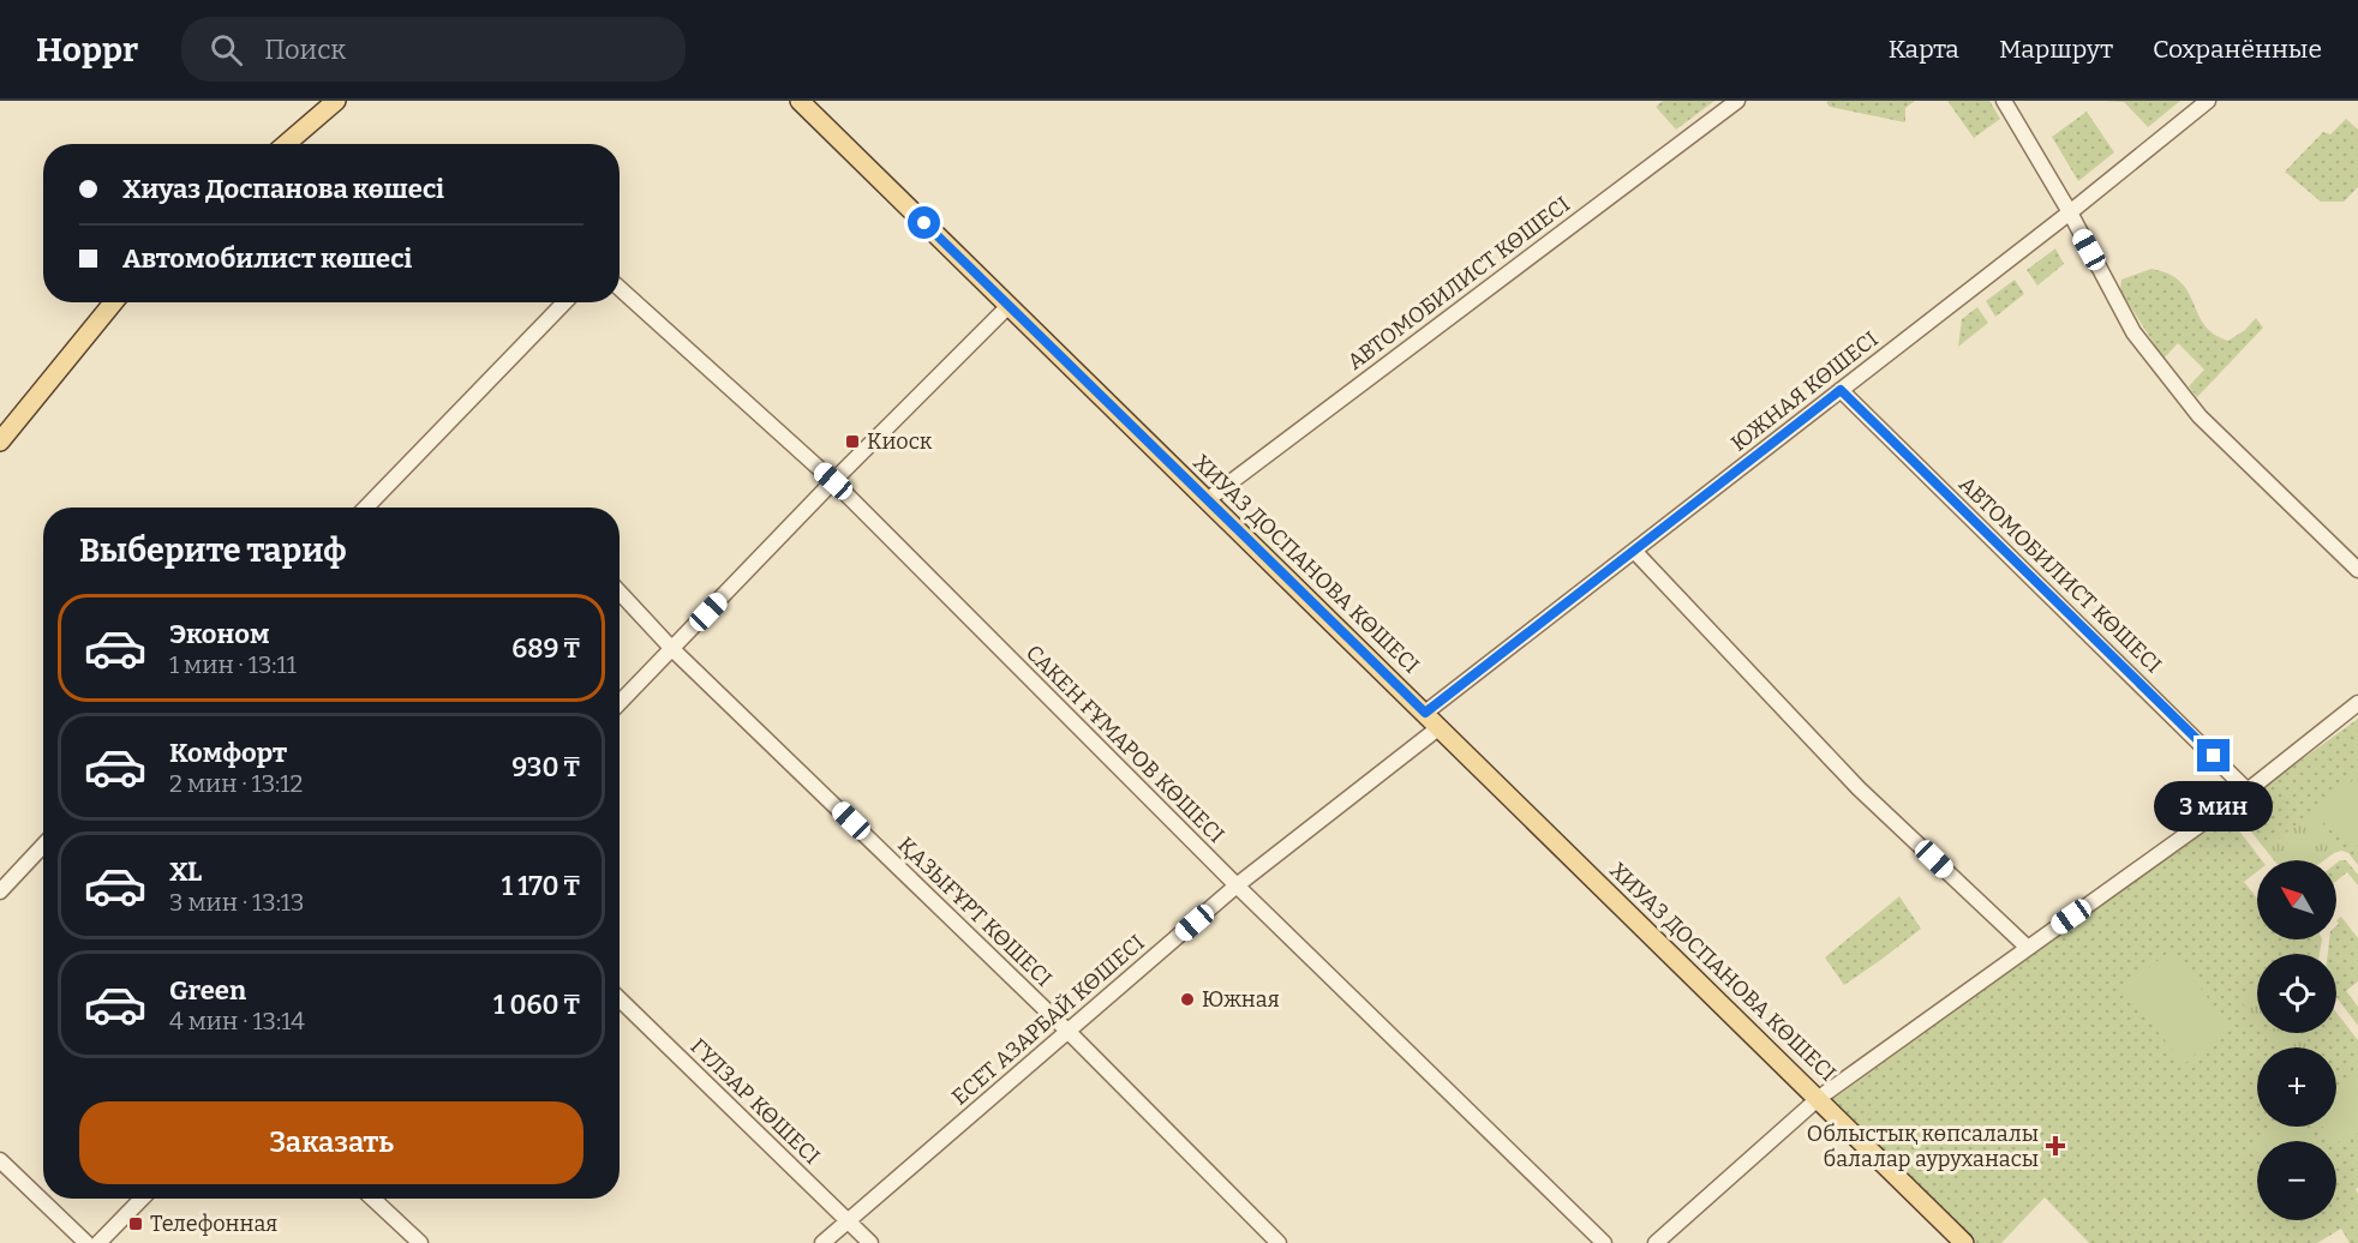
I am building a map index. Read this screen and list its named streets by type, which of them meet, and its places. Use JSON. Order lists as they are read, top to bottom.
{
  "streets": {
    "main road": ["ХИУАЗ ДОСПАНОВА КӨШЕСІ"],
    "street": [
      "АВТОМОБИЛИСТ КӨШЕСІ",
      "ЮЖНАЯ КӨШЕСІ",
      "САКЕН ҒҰМАРОВ КӨШЕСІ",
      "ҚАЗЫҒҰРТ КӨШЕСІ",
      "ЕСЕТ АЗАРБАЙ КӨШЕСІ",
      "ГҮЛЗАР КӨШЕСІ"
    ]
  },
  "crossings": [
    ["АВТОМОБИЛИСТ КӨШЕСІ", "ЮЖНАЯ КӨШЕСІ"],
    ["АВТОМОБИЛИСТ КӨШЕСІ", "ХИУАЗ ДОСПАНОВА КӨШЕСІ"],
    ["ЮЖНАЯ КӨШЕСІ", "ХИУАЗ ДОСПАНОВА КӨШЕСІ"],
    ["ХИУАЗ ДОСПАНОВА КӨШЕСІ", "ЕСЕТ АЗАРБАЙ КӨШЕСІ"],
    ["САКЕН ҒҰМАРОВ КӨШЕСІ", "ЕСЕТ АЗАРБАЙ КӨШЕСІ"],
    ["ҚАЗЫҒҰРТ КӨШЕСІ", "ЕСЕТ АЗАРБАЙ КӨШЕСІ"],
    ["ЕСЕТ АЗАРБАЙ КӨШЕСІ", "ГҮЛЗАР КӨШЕСІ"]
  ],
  "places": {
    "transit": ["Киоск", "Телефонная"],
    "other": ["Южная"],
    "health": ["Облыстық көпсалалы балалар ауруханасы"]
  },
  "north": "top left",
  "page": {
    "header": "Hoppr",
    "search": "Поиск",
    "nav": ["Карта", "Маршрут", "Сохранённые"],
    "banner": ["Хиуаз Доспанова көшесі", "Автомобилист көшесі"],
    "heading": "Выберите тариф",
    "list": [
      {
        "name": "Эконом",
        "note": "1 мин · 13:11",
        "value": "689 ₸"
      },
      {
        "name": "Комфорт",
        "note": "2 мин · 13:12",
        "value": "930 ₸"
      },
      {
        "name": "XL",
        "note": "3 мин · 13:13",
        "value": "1 170 ₸"
      },
      {
        "name": "Green",
        "note": "4 мин · 13:14",
        "value": "1 060 ₸"
      }
    ],
    "bubble": "3 мин",
    "map_buttons": ["+", "−"],
    "buttons": "Заказать"
  }
}
